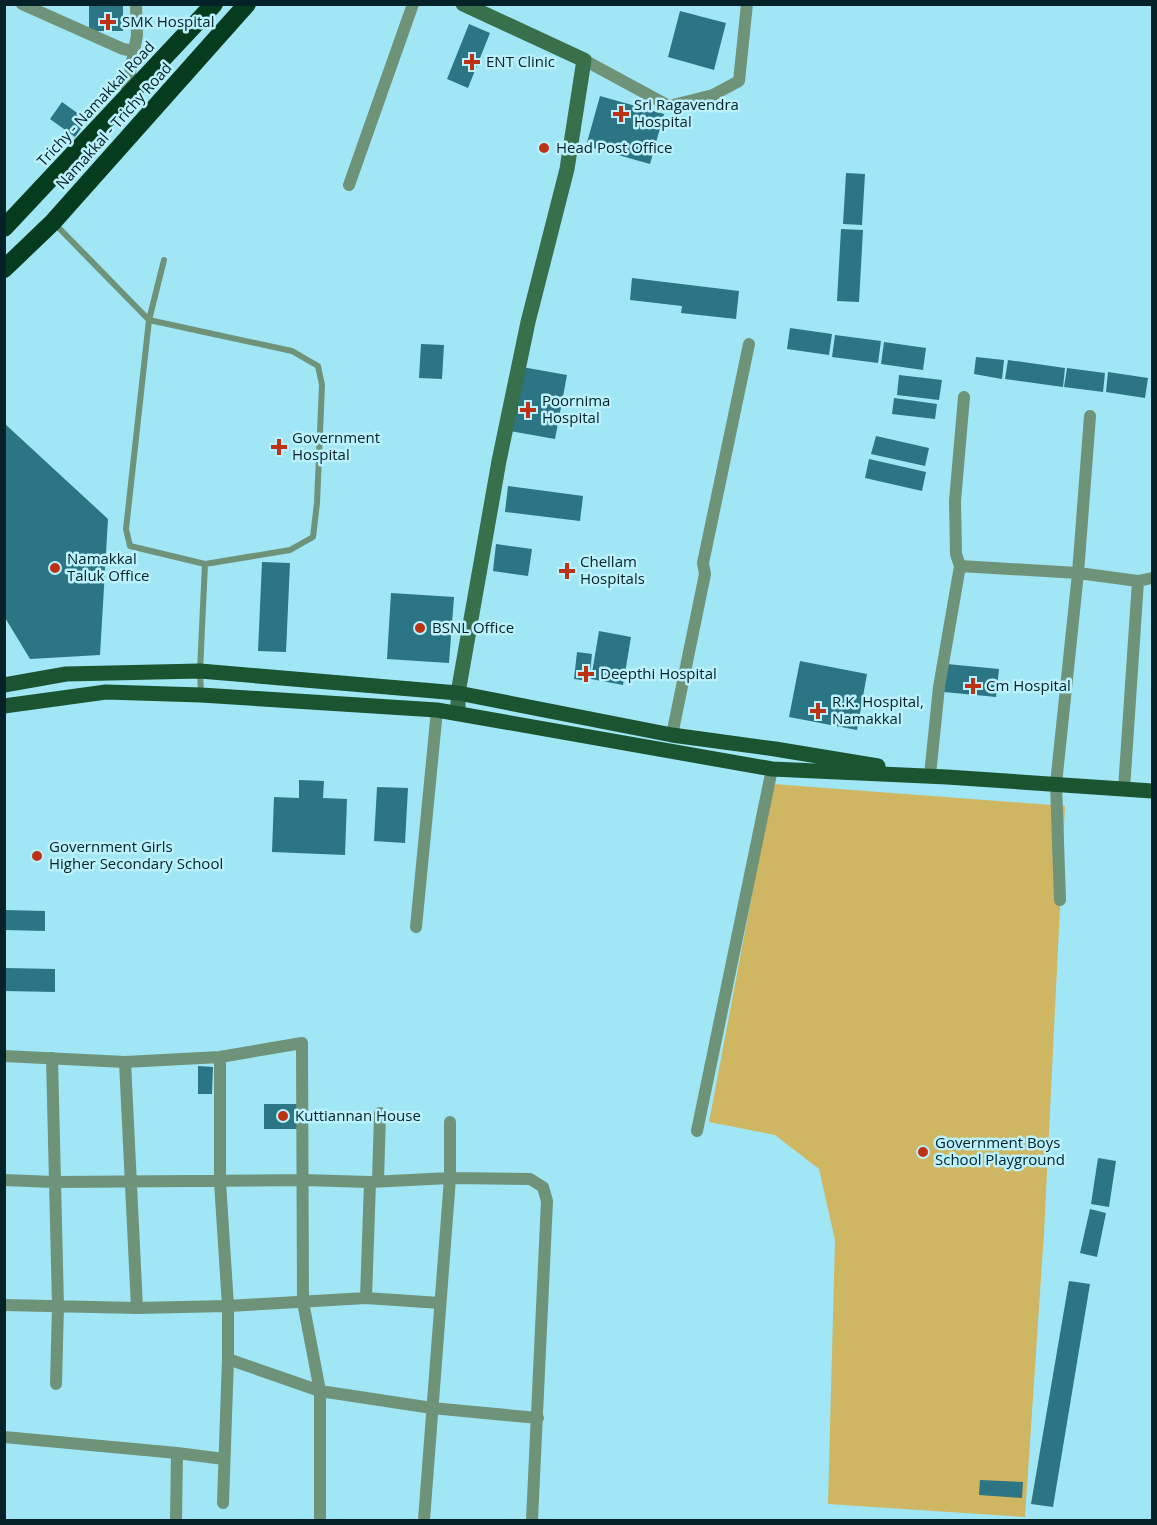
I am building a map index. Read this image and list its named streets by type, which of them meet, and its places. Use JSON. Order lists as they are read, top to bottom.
{
  "streets": {
    "highway": ["Trichy - Namakkal Road", "Namakkal - Trichy Road"]
  },
  "places": {
    "health": [
      "SMK Hospital",
      "ENT Clinic",
      "Sri Ragavendra Hospital",
      "Poornima Hospital",
      "Government Hospital",
      "Chellam Hospitals",
      "Deepthi Hospital",
      "Cm Hospital",
      "R.K. Hospital, Namakkal"
    ],
    "other": [
      "Head Post Office",
      "Namakkal Taluk Office",
      "BSNL Office",
      "Government Girls Higher Secondary School",
      "Kuttiannan House",
      "Government Boys School Playground"
    ]
  }
}
